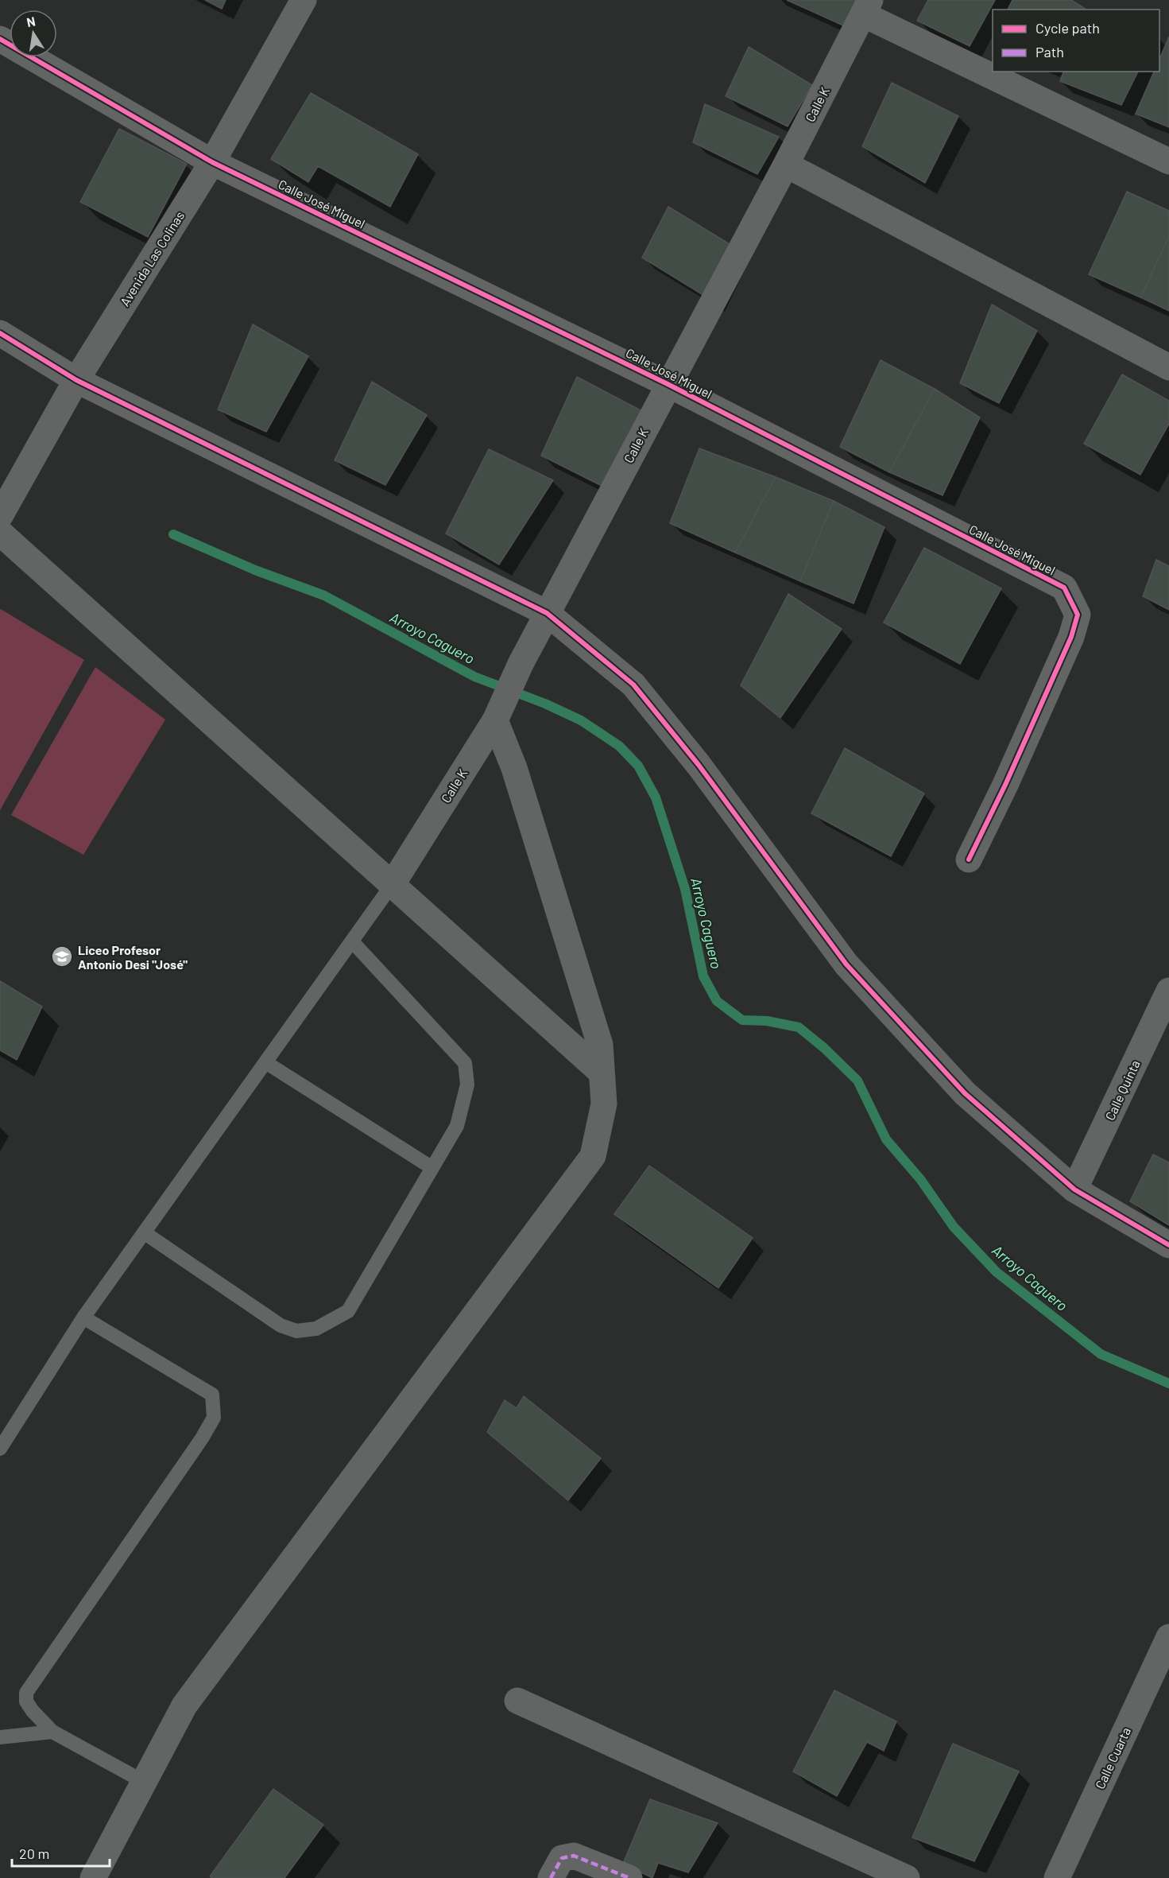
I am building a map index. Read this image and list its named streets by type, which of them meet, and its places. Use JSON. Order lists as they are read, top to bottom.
{
  "streets": {
    "street": [
      "Calle K",
      "Calle José Miguel",
      "Avenida Las Colinas",
      "Calle Quinta",
      "Calle Cuarta"
    ]
  },
  "crossings": [
    ["Calle K", "Calle José Miguel"],
    ["Calle José Miguel", "Avenida Las Colinas"]
  ],
  "water": ["Arroyo Caguero"],
  "places": {
    "school or university": ["Liceo Profesor Antonio Desi \"José\""]
  },
  "legend": ["Cycle path", "Path"],
  "scale_bar": "20 m",
  "north": "top"
}
